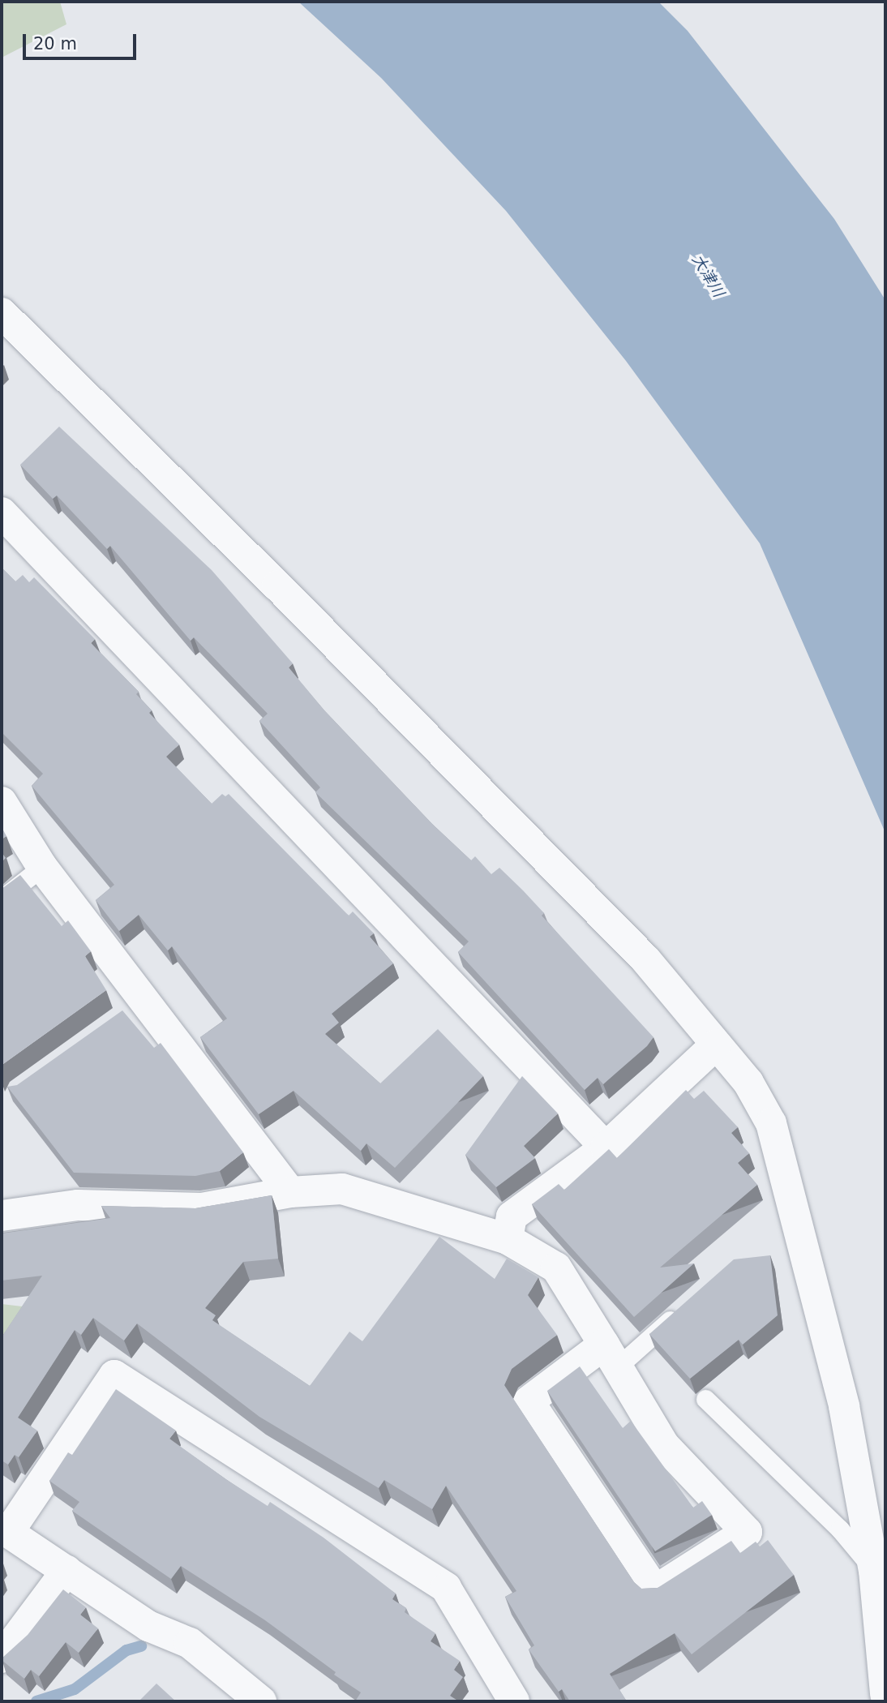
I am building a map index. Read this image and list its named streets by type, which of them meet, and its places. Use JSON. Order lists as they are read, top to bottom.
{
  "water": ["大津川"],
  "scale_bar": "20 m"
}
